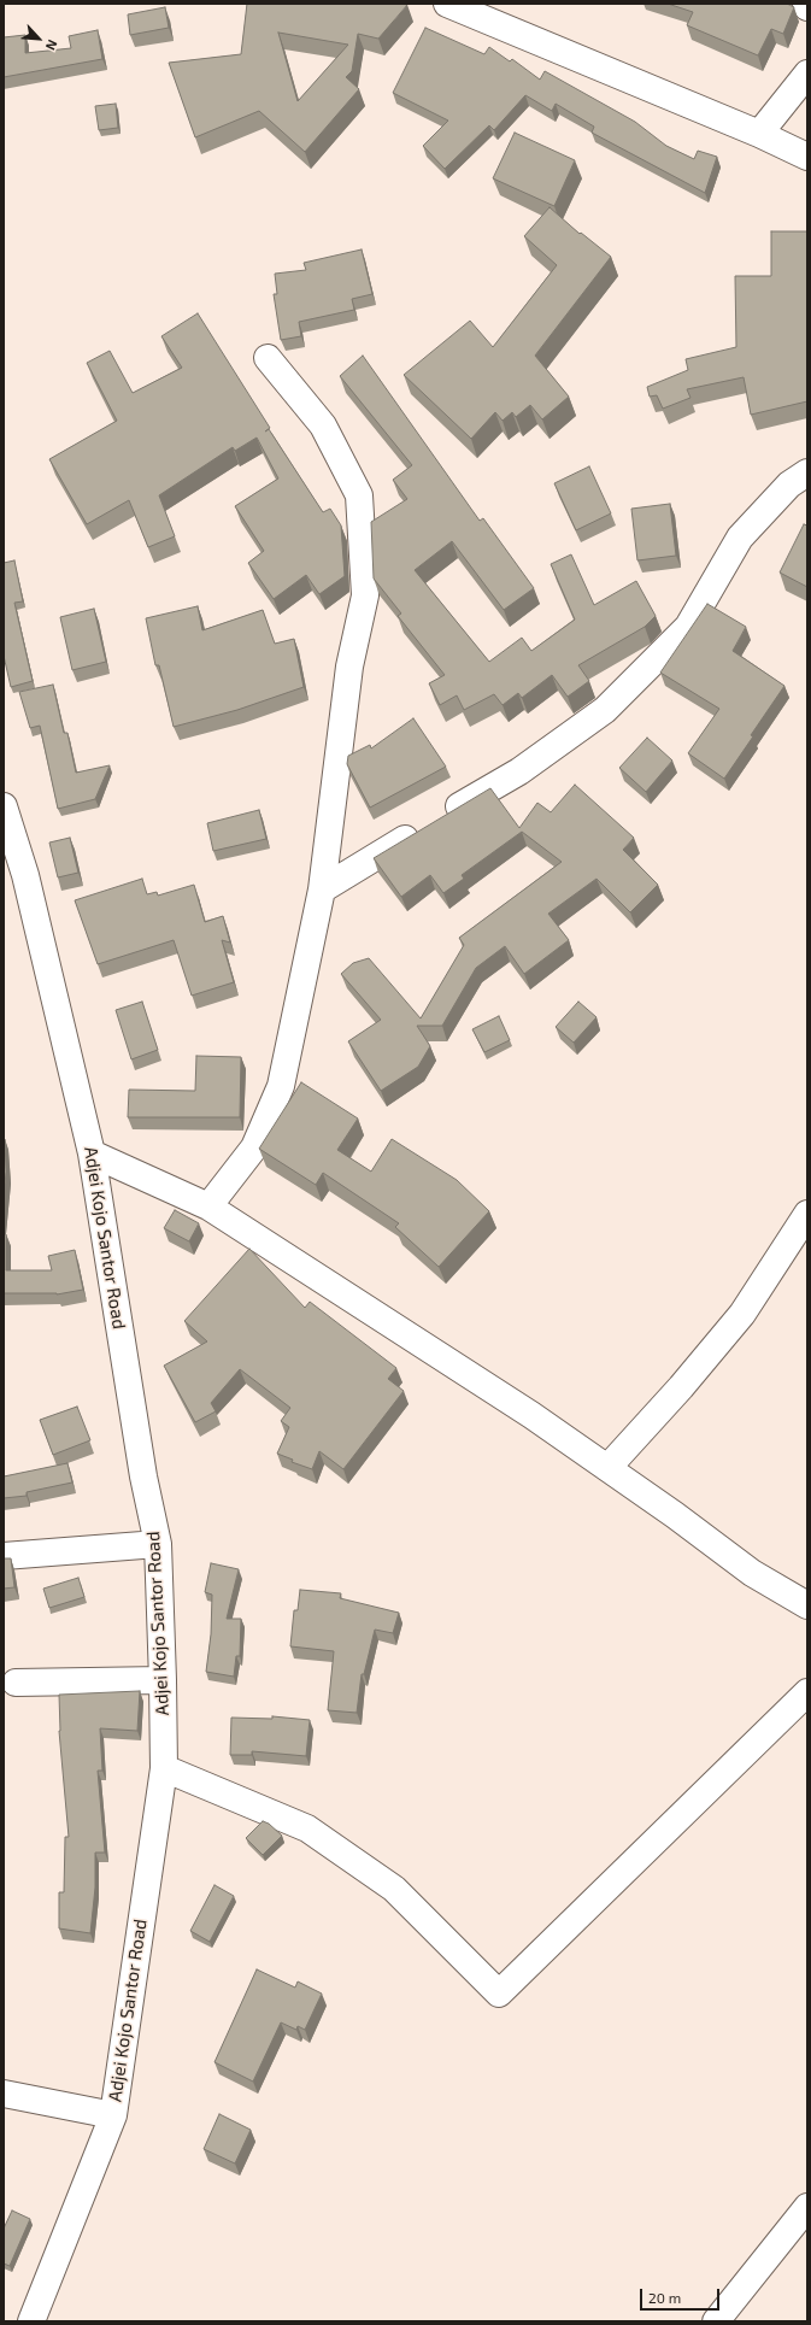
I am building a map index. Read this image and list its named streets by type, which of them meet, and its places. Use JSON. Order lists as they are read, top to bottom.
{
  "streets": {
    "street": ["Adjei Kojo Santor Road"]
  },
  "scale_bar": "20 m",
  "north": "bottom right"
}
